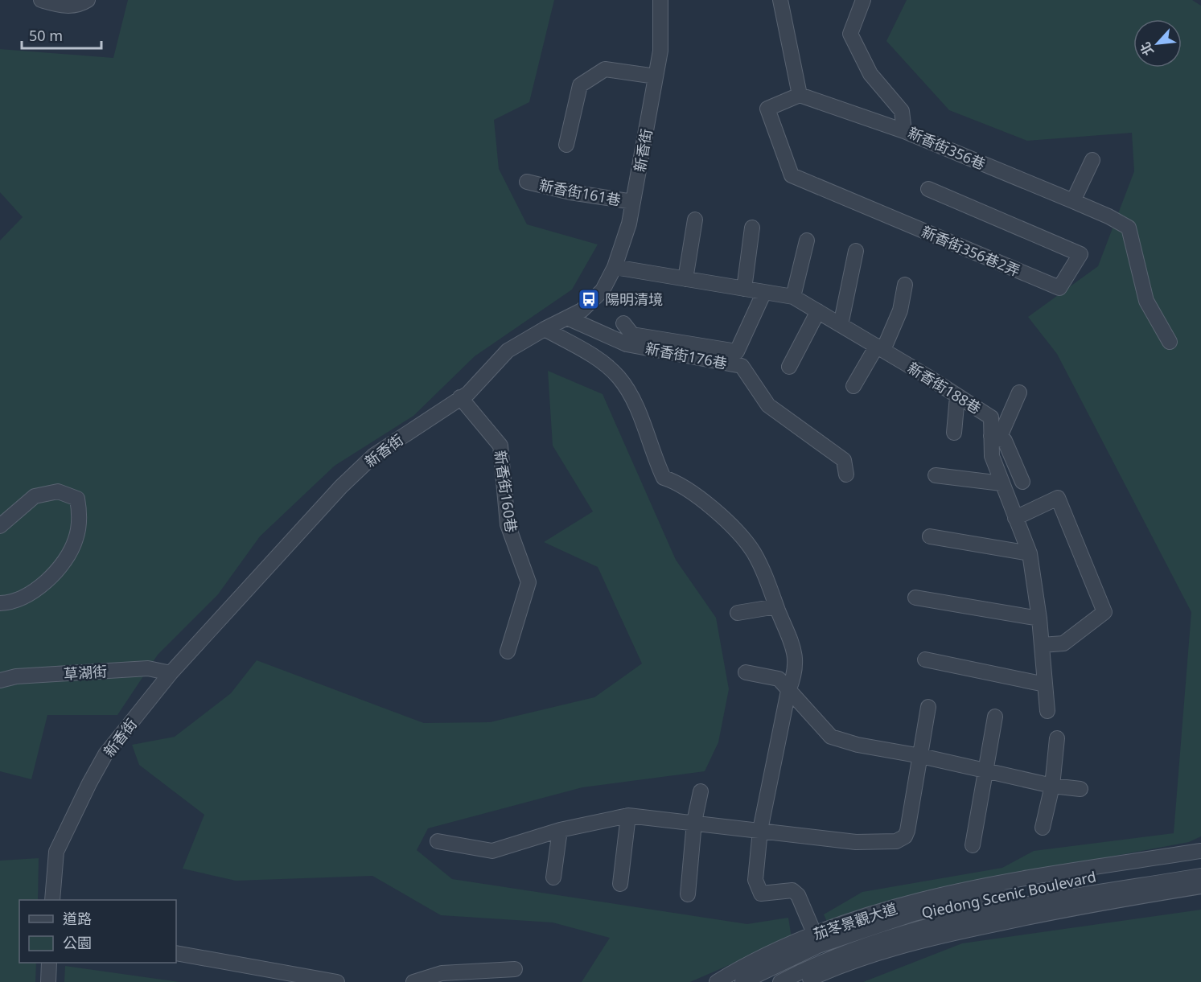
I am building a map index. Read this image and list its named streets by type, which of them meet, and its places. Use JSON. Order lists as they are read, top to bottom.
{
  "streets": {
    "street": [
      "新香街356巷",
      "新香街",
      "新香街161巷",
      "新香街356巷2弄",
      "新香街176巷",
      "新香街188巷",
      "新香街160巷",
      "草湖街",
      "Qiedong Scenic Boulevard",
      "茄苳景觀大道"
    ]
  },
  "crossings": [
    ["新香街", "新香街161巷"],
    ["新香街", "新香街176巷"],
    ["新香街", "新香街188巷"],
    ["新香街", "新香街160巷"],
    ["新香街", "草湖街"]
  ],
  "places": {
    "bus stop": ["陽明清境"]
  },
  "legend": ["道路", "公園"],
  "scale_bar": "50 m",
  "north": "bottom left"
}
